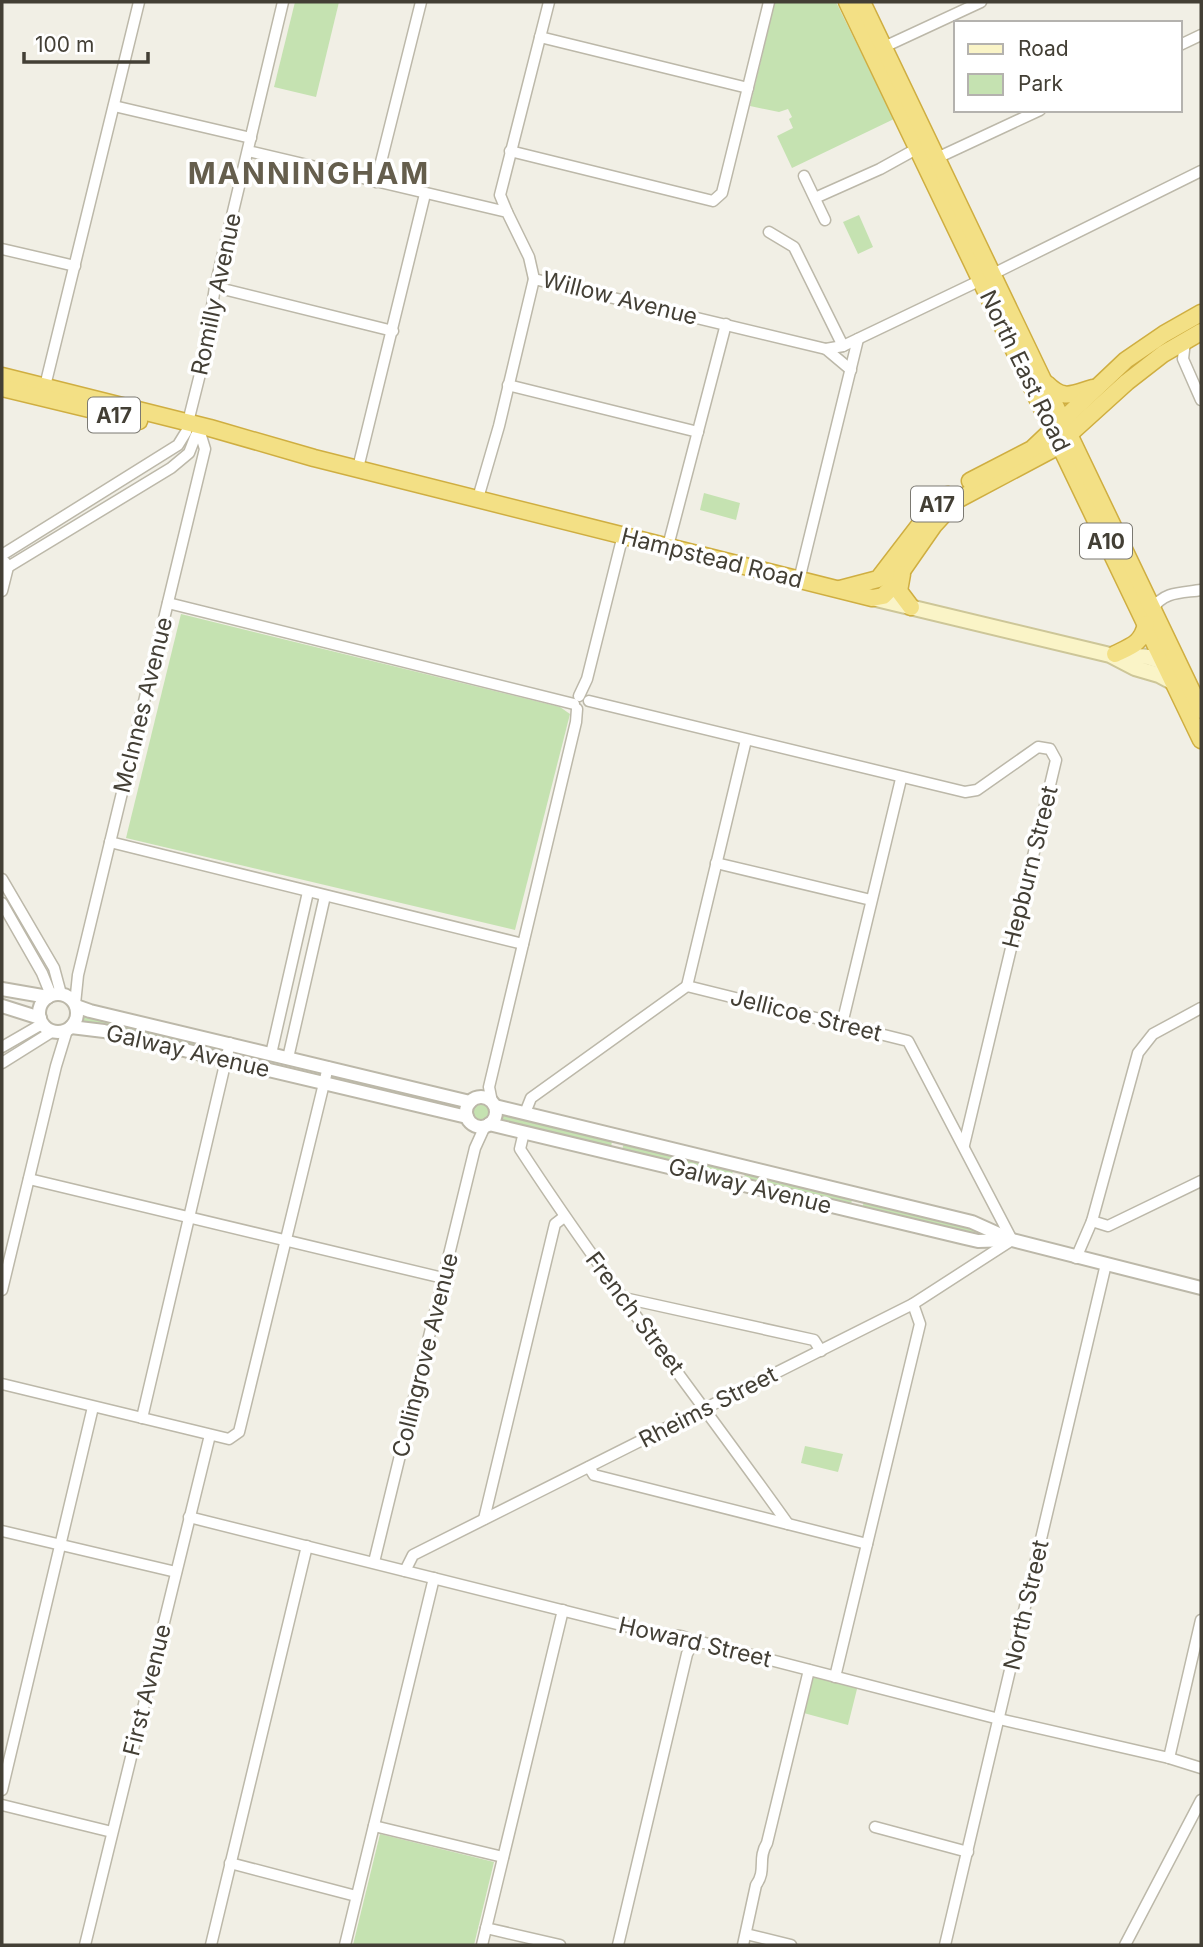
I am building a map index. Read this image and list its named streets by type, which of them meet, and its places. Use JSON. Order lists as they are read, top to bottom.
{
  "streets": {
    "highway": [
      "North East Road",
      "A17",
      "A10",
      "Hampstead Road"
    ],
    "street": [
      "Romilly Avenue",
      "Willow Avenue",
      "McInnes Avenue",
      "Hepburn Street",
      "Jellicoe Street",
      "Galway Avenue",
      "French Street",
      "Collingrove Avenue",
      "Rheims Street",
      "North Street",
      "Howard Street",
      "First Avenue"
    ]
  },
  "crossings": [
    ["Romilly Avenue", "Hampstead Road"],
    ["Romilly Avenue", "McInnes Avenue"],
    ["Willow Avenue", "North East Road"],
    ["North East Road", "A17"],
    ["North East Road", "Hampstead Road"],
    ["A17", "Hampstead Road"],
    ["Hampstead Road", "McInnes Avenue"],
    ["McInnes Avenue", "Galway Avenue"],
    ["Hepburn Street", "Jellicoe Street"],
    ["Jellicoe Street", "Galway Avenue"],
    ["Jellicoe Street", "Rheims Street"],
    ["Galway Avenue", "French Street"],
    ["Galway Avenue", "Collingrove Avenue"],
    ["Galway Avenue", "Rheims Street"],
    ["Galway Avenue", "North Street"],
    ["French Street", "Rheims Street"],
    ["Collingrove Avenue", "Howard Street"],
    ["Rheims Street", "Howard Street"],
    ["North Street", "Howard Street"],
    ["Howard Street", "First Avenue"]
  ],
  "districts": ["MANNINGHAM"],
  "legend": ["Road", "Park"],
  "scale_bar": "100 m"
}
